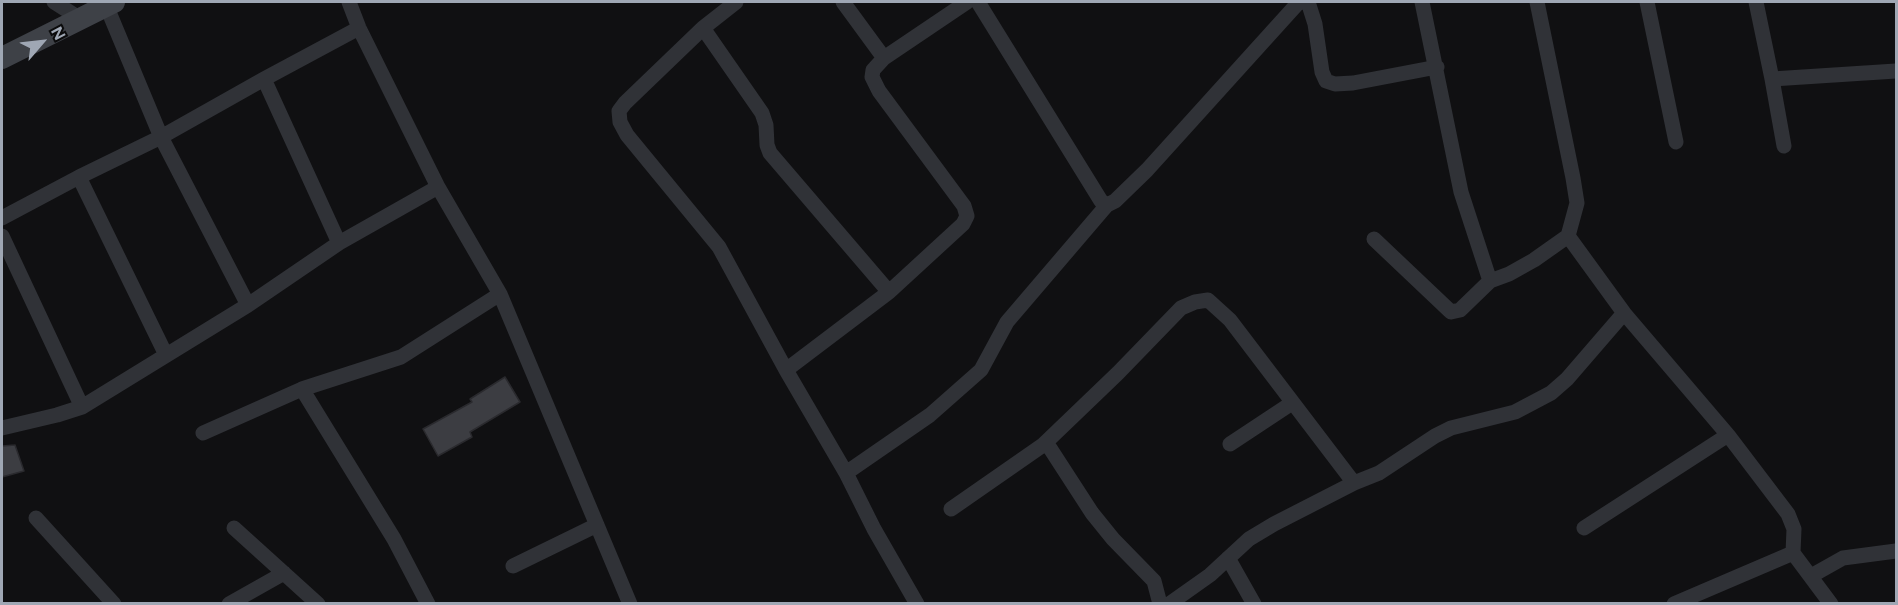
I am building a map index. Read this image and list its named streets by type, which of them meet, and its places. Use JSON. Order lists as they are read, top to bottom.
{
  "north": "top right"
}
